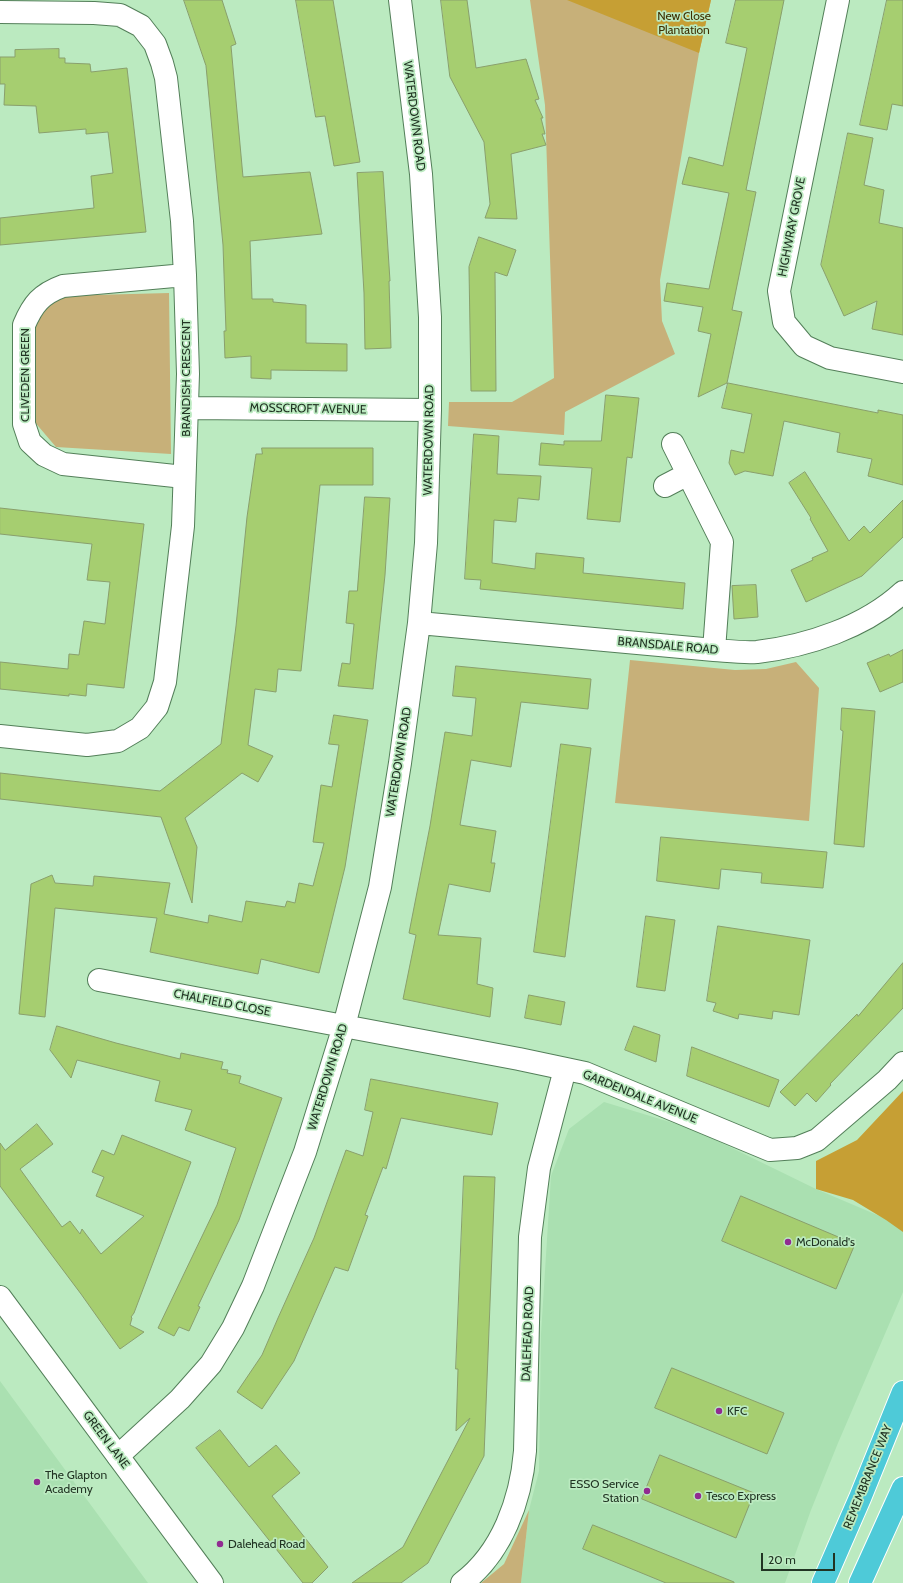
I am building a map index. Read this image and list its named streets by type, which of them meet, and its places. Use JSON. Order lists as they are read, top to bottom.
{
  "streets": {
    "highway": ["REMEMBRANCE WAY"],
    "street": [
      "WATERDOWN ROAD",
      "HIGHWRAY GROVE",
      "CLIVEDEN GREEN",
      "BRANDISH CRESCENT",
      "MOSSCROFT AVENUE",
      "BRANSDALE ROAD",
      "CHALFIELD CLOSE",
      "GARDENDALE AVENUE",
      "DALEHEAD ROAD",
      "GREEN LANE"
    ]
  },
  "crossings": [
    ["WATERDOWN ROAD", "MOSSCROFT AVENUE"],
    ["WATERDOWN ROAD", "BRANSDALE ROAD"],
    ["WATERDOWN ROAD", "CHALFIELD CLOSE"],
    ["WATERDOWN ROAD", "GARDENDALE AVENUE"],
    ["WATERDOWN ROAD", "GREEN LANE"],
    ["CLIVEDEN GREEN", "BRANDISH CRESCENT"],
    ["BRANDISH CRESCENT", "MOSSCROFT AVENUE"],
    ["CHALFIELD CLOSE", "GARDENDALE AVENUE"],
    ["GARDENDALE AVENUE", "DALEHEAD ROAD"]
  ],
  "parks": ["New Close Plantation"],
  "places": [
    "McDonald's",
    "KFC",
    "The Glapton Academy",
    "ESSO Service Station",
    "Tesco Express",
    "Dalehead Road"
  ],
  "scale_bar": "20 m"
}
